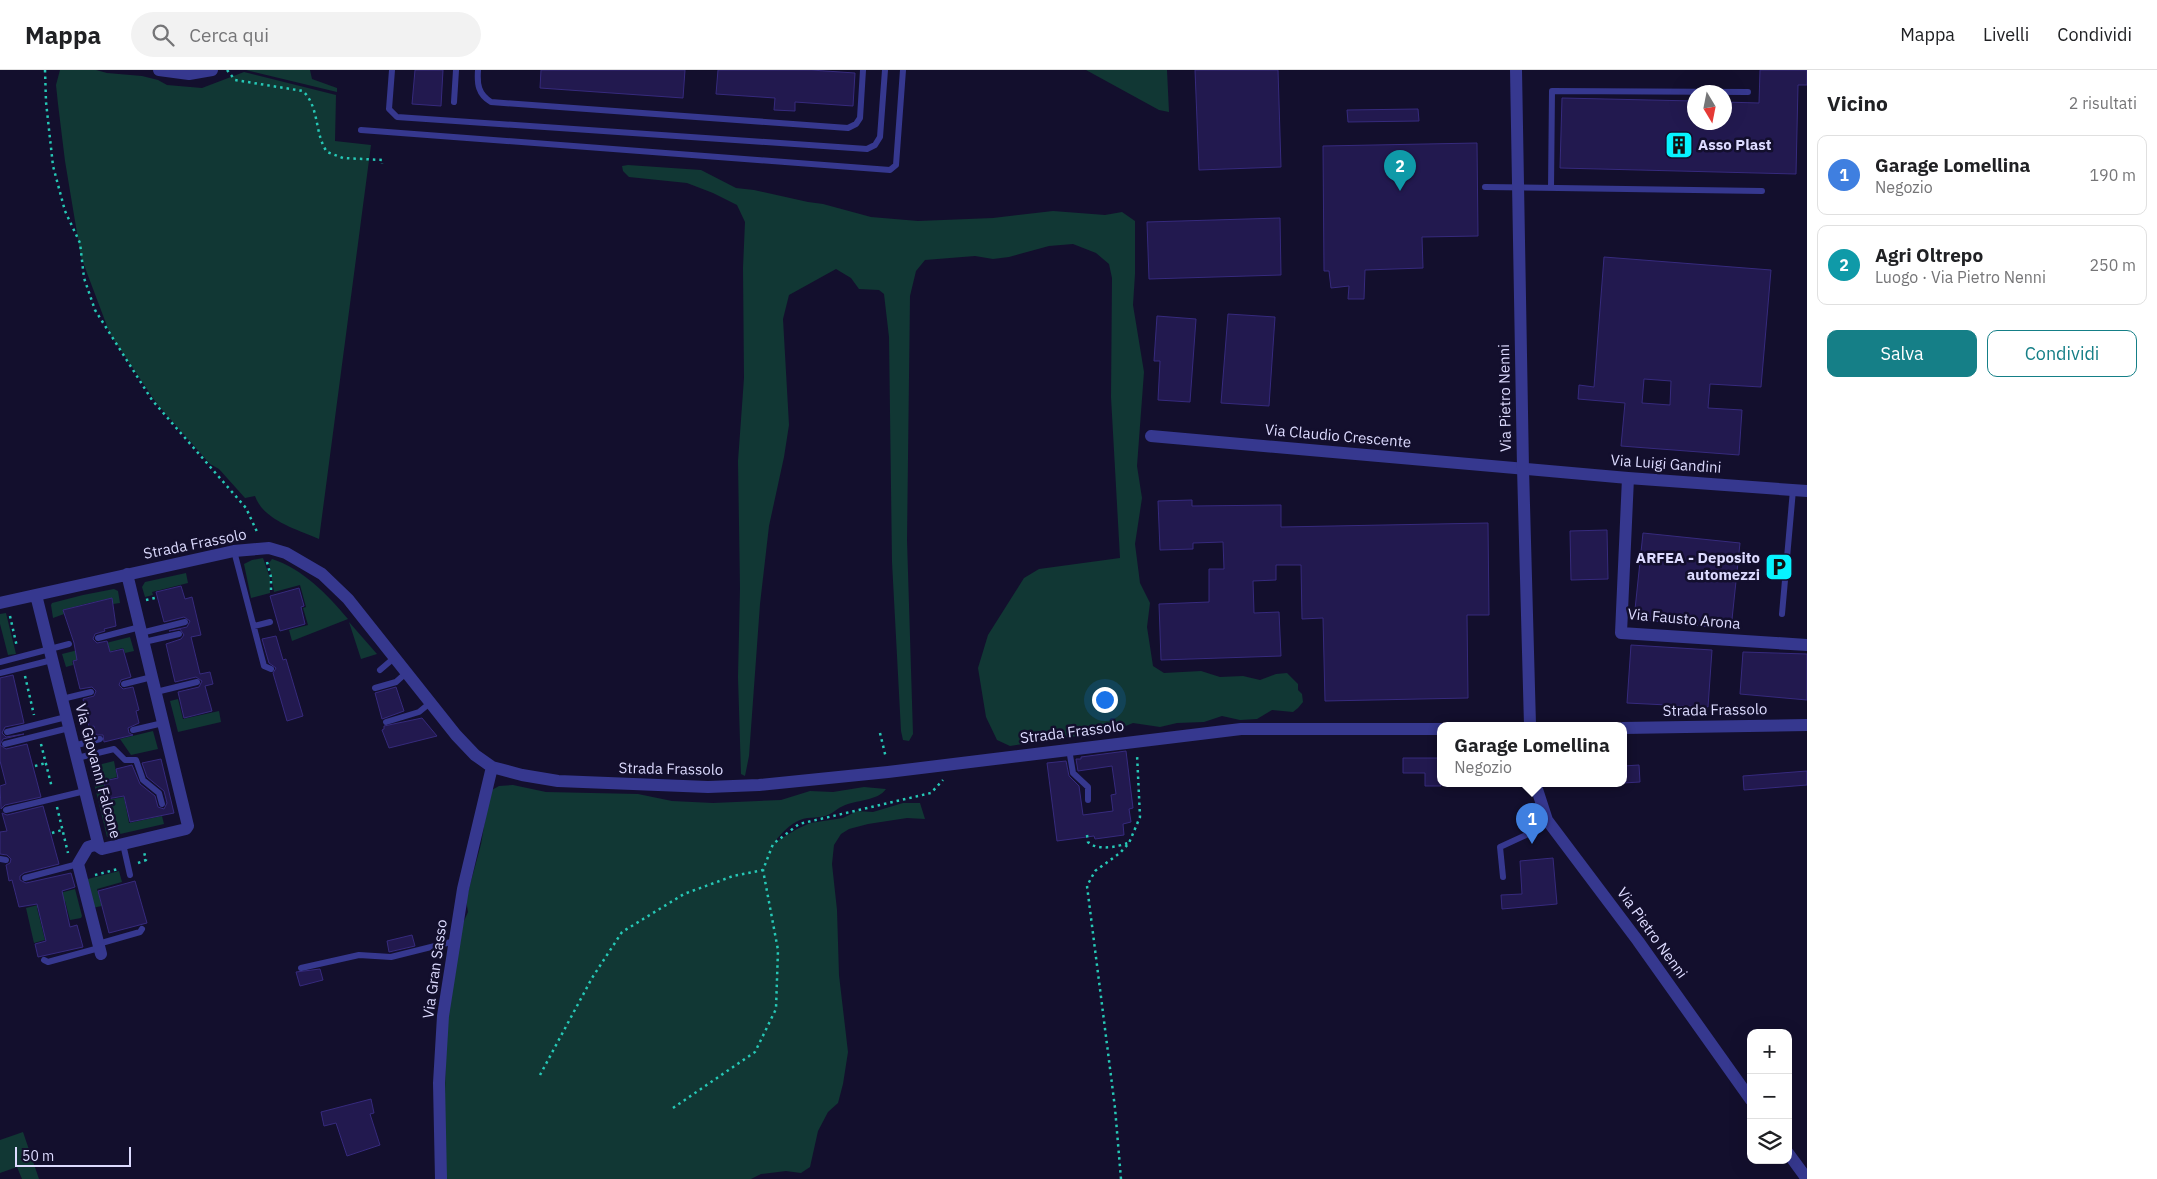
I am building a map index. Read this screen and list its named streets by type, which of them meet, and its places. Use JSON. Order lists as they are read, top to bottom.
{
  "streets": {
    "street": [
      "Via Pietro Nenni",
      "Via Claudio Crescente",
      "Via Luigi Gandini",
      "Strada Frassolo",
      "Via Fausto Arona",
      "Via Giovanni Falcone",
      "Via Gran Sasso"
    ]
  },
  "crossings": [
    ["Via Pietro Nenni", "Via Claudio Crescente"],
    ["Via Pietro Nenni", "Via Luigi Gandini"],
    ["Via Claudio Crescente", "Via Luigi Gandini"],
    ["Via Luigi Gandini", "Via Fausto Arona"],
    ["Strada Frassolo", "Via Giovanni Falcone"],
    ["Strada Frassolo", "Via Gran Sasso"]
  ],
  "places": {
    "building": ["Asso Plast"],
    "parking": ["ARFEA - Deposito automezzi"]
  },
  "scale_bar": "50 m",
  "north": "bottom",
  "page": {
    "header": "Mappa",
    "search": "Cerca qui",
    "nav": ["Mappa", "Livelli", "Condividi"],
    "heading": ["Vicino", "2 risultati"],
    "list": [
      {
        "mark": "1",
        "name": "Garage Lomellina",
        "note": "Negozio",
        "value": "190 m"
      },
      {
        "mark": "2",
        "name": "Agri Oltrepo",
        "note": "Luogo · Via Pietro Nenni",
        "value": "250 m"
      }
    ],
    "pins": ["2", "1"],
    "buttons": ["Salva", "Condividi"],
    "popup": ["Garage Lomellina", "Negozio"],
    "map_buttons": ["+", "−"],
    "scale": "50 m"
  }
}
